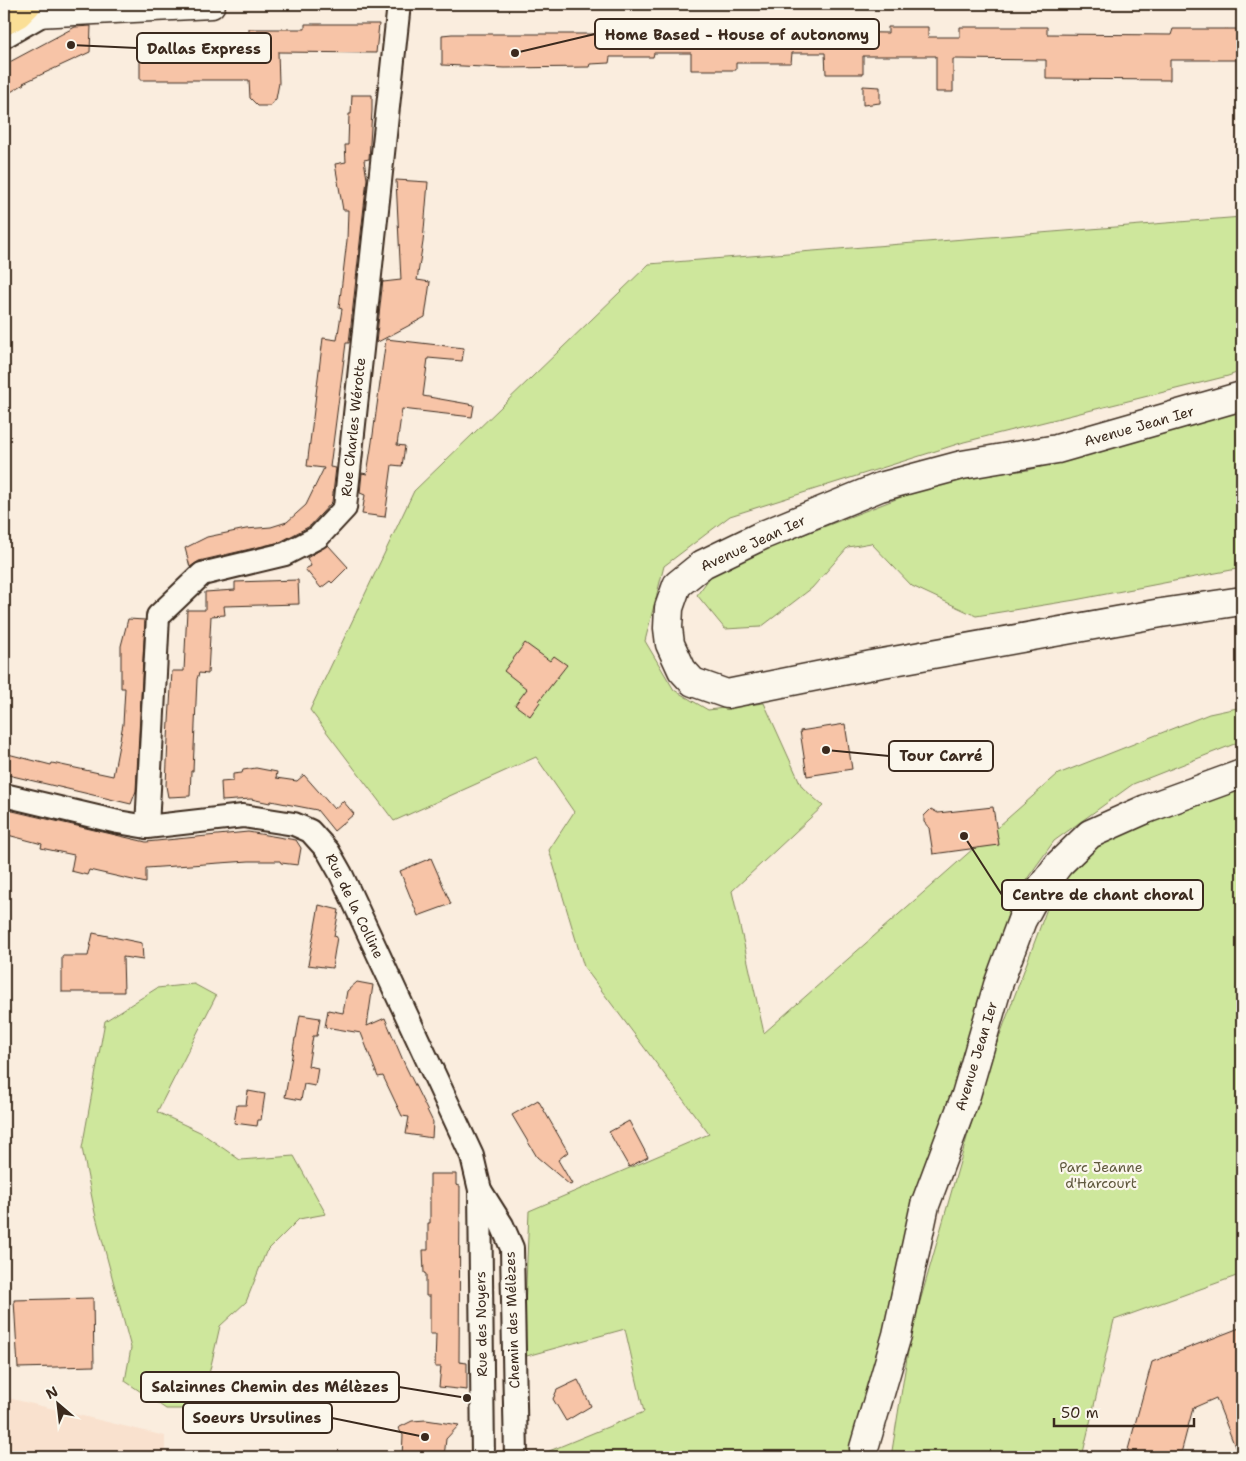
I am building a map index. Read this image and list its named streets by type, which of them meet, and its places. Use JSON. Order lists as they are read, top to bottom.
{
  "streets": {
    "main road": ["Avenue Jean Ier"],
    "street": [
      "Rue Charles Wérotte",
      "Rue de la Colline",
      "Chemin des Mélèzes",
      "Rue des Noyers"
    ]
  },
  "crossings": [
    ["Rue Charles Wérotte", "Rue de la Colline"],
    ["Rue de la Colline", "Chemin des Mélèzes"],
    ["Rue de la Colline", "Rue des Noyers"],
    ["Chemin des Mélèzes", "Rue des Noyers"]
  ],
  "parks": ["Parc Jeanne d'Harcourt"],
  "places": [
    "Dallas Express",
    "Home Based - House of autonomy",
    "Tour Carré",
    "Centre de chant choral",
    "Salzinnes Chemin des Mélèzes",
    "Soeurs Ursulines"
  ],
  "scale_bar": "50 m",
  "north": "top left"
}
